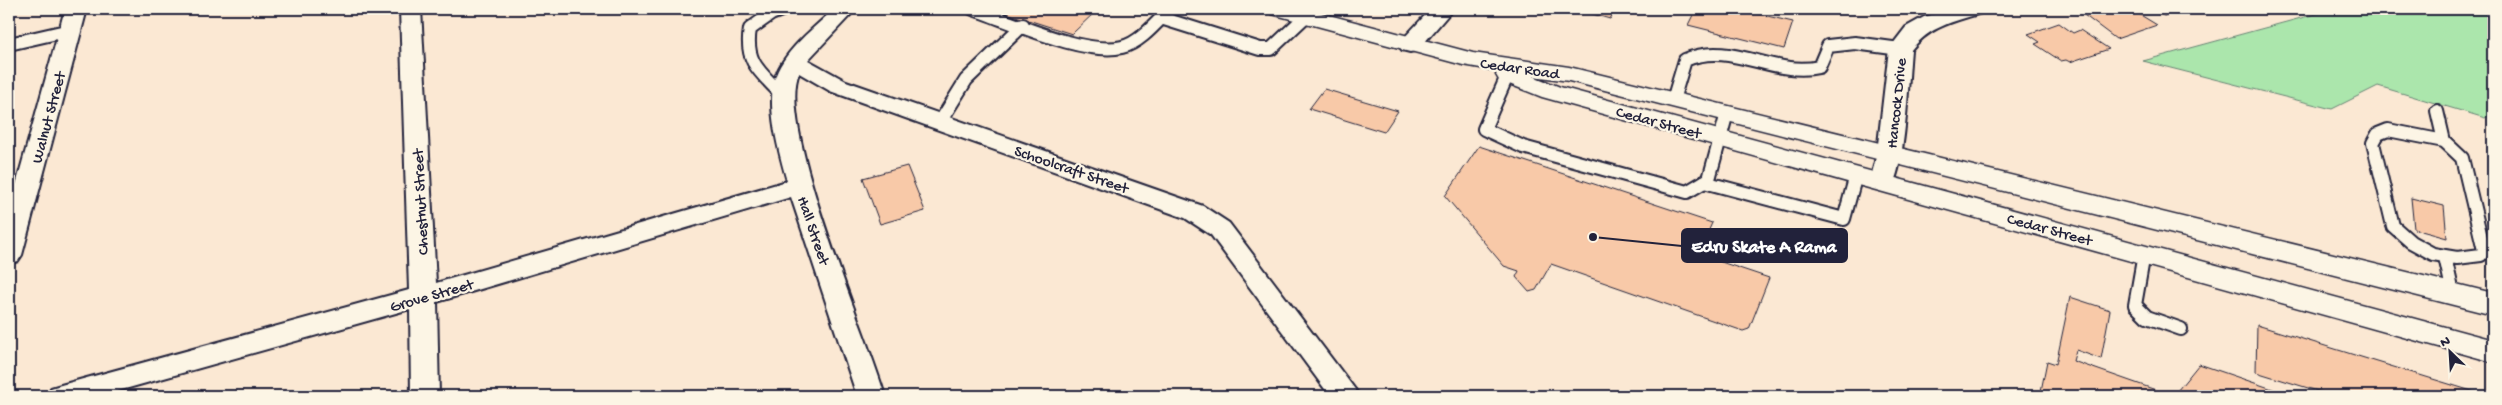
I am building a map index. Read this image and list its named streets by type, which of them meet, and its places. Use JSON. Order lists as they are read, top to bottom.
{
  "streets": {
    "main road": ["Cedar Road", "Cedar Street"],
    "street": [
      "Hancock Drive",
      "Walnut Street",
      "Schoolcraft Street",
      "Chestnut Street",
      "Hall Street",
      "Grove Street"
    ]
  },
  "crossings": [
    ["Cedar Road", "Cedar Street"],
    ["Hancock Drive", "Cedar Street"],
    ["Schoolcraft Street", "Hall Street"],
    ["Chestnut Street", "Grove Street"],
    ["Hall Street", "Grove Street"]
  ],
  "places": ["Edru Skate A Rama"],
  "north": "top left"
}
